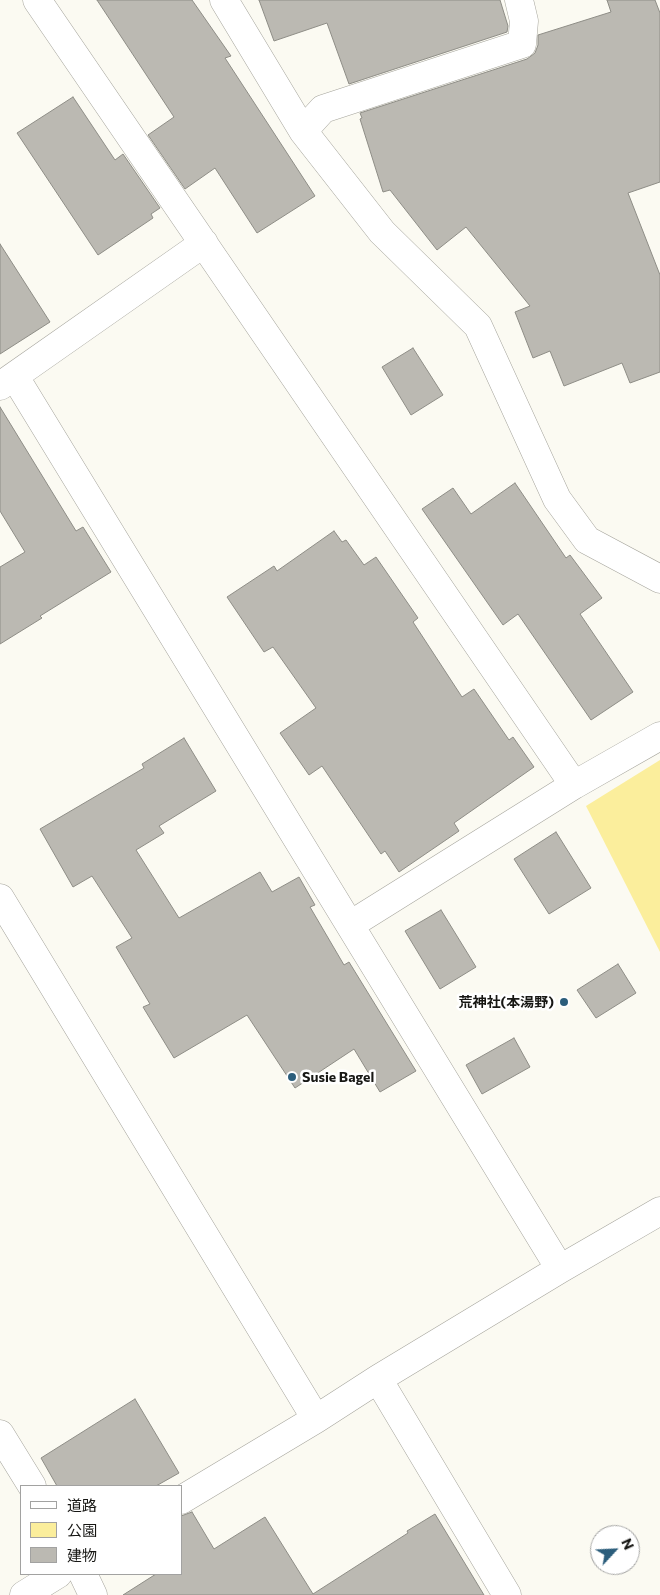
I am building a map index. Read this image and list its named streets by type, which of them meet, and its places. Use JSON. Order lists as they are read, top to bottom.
{
  "places": ["荒神社(本湯野)", "Susie Bagel"],
  "legend": ["道路", "公園", "建物"],
  "north": "top right"
}
